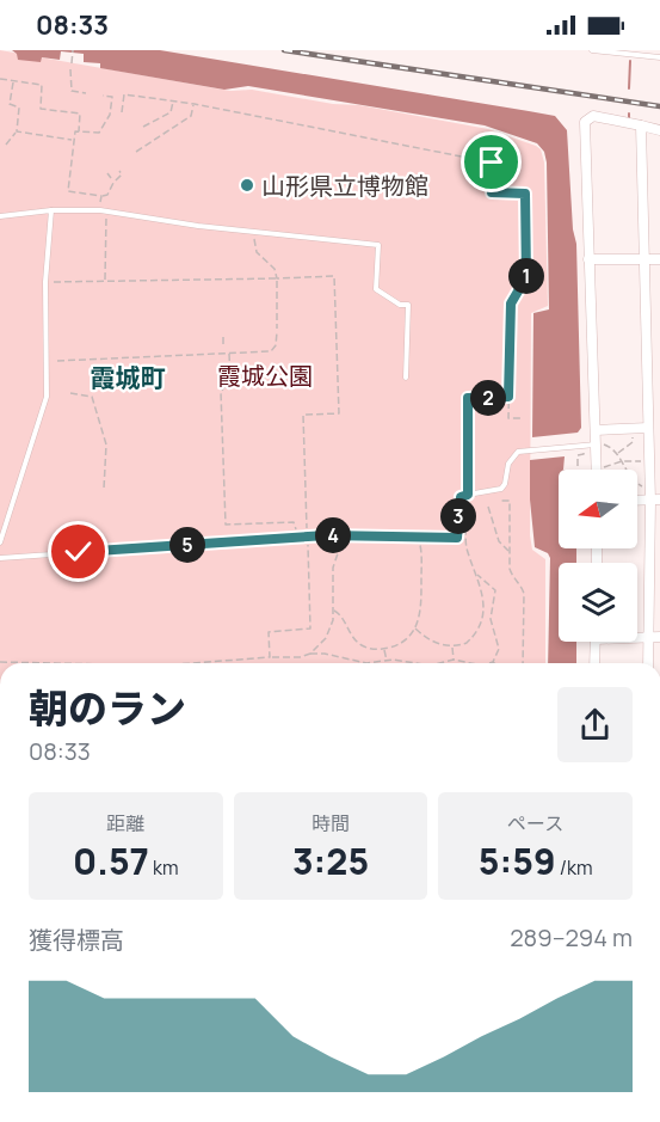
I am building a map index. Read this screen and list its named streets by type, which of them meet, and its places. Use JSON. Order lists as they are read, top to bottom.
{
  "districts": ["霞城町"],
  "parks": ["霞城公園"],
  "places": ["山形県立博物館"],
  "north": "left",
  "page": {
    "status": "08:33",
    "pins": [
      "1",
      "2",
      "3",
      "4",
      "5"
    ],
    "heading": ["朝のラン", "08:33"],
    "stats": [
      ["距離", "0.57 km"],
      ["時間", "3:25"],
      ["ペース", "5:59 /km"]
    ],
    "chart": ["獲得標高", "289–294 m"]
  }
}
